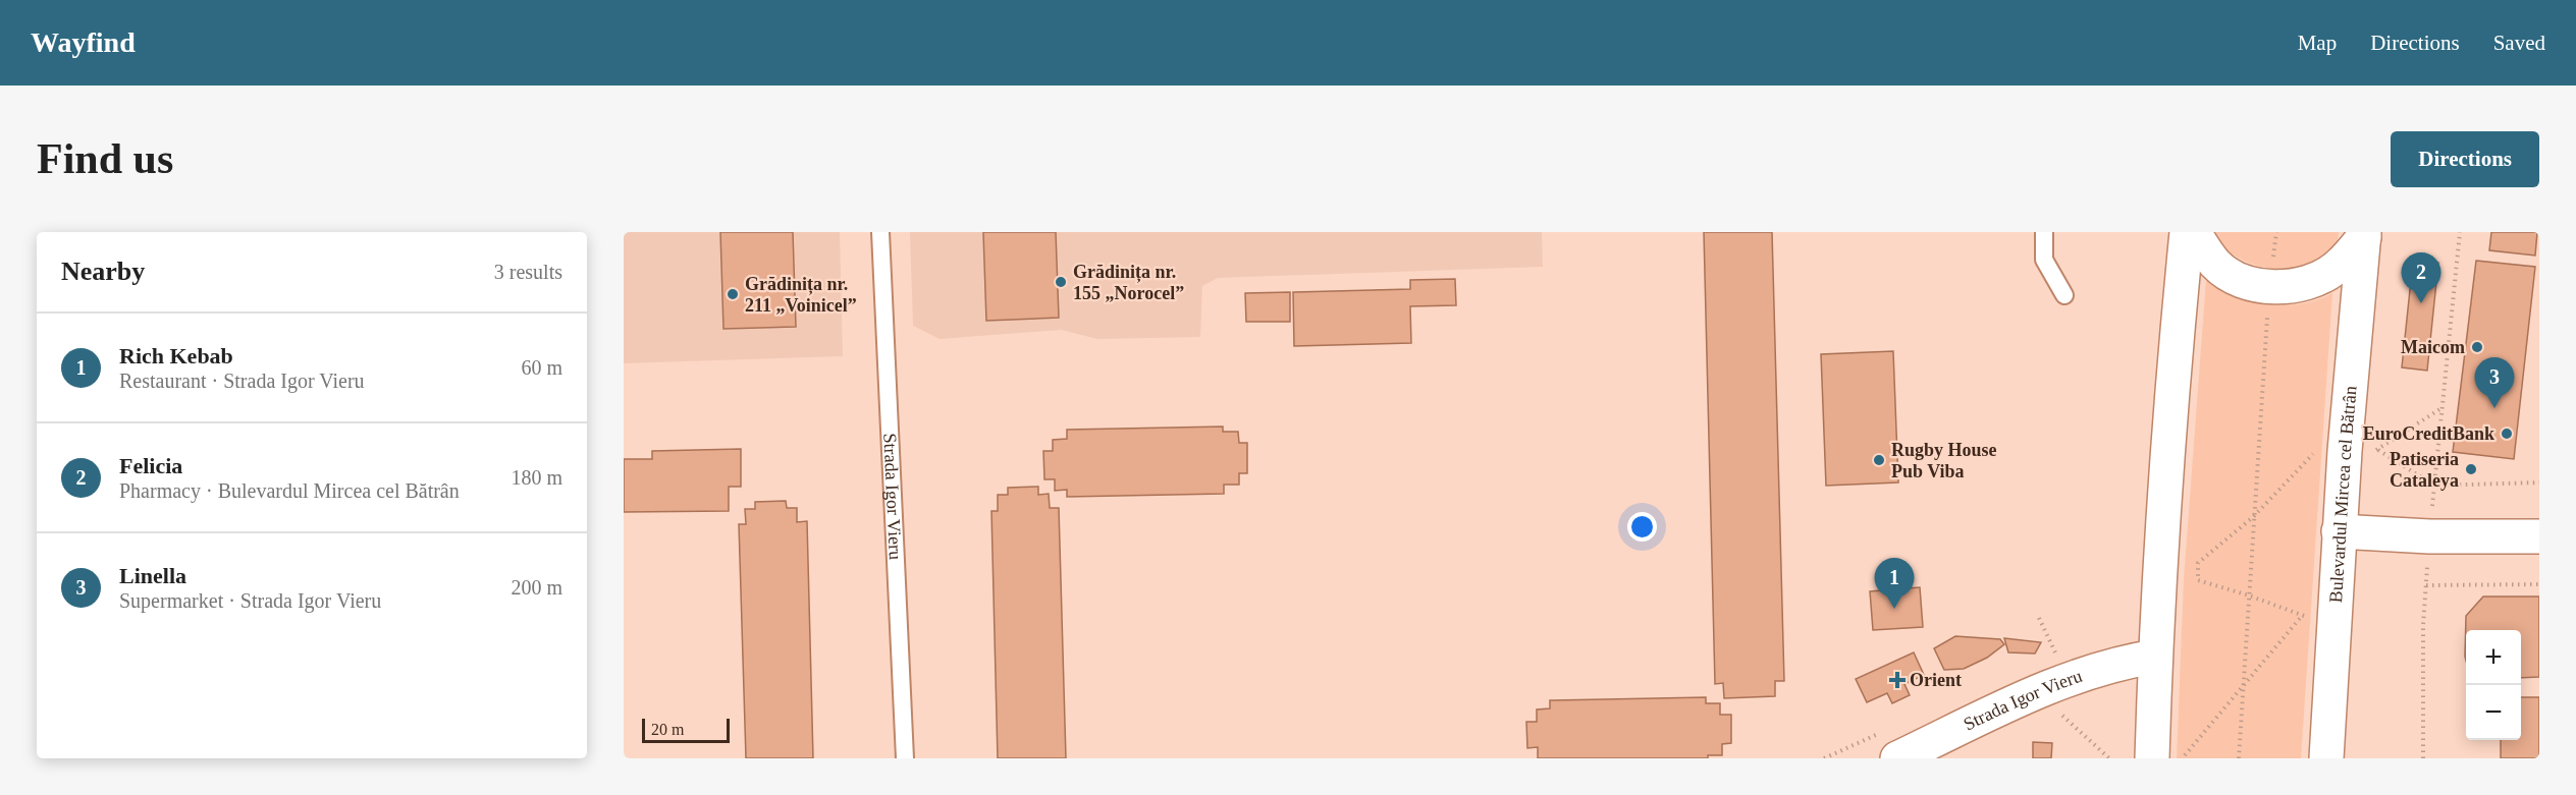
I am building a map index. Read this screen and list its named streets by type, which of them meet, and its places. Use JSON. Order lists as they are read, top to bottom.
{
  "streets": {
    "main road": ["Strada Igor Vieru", "Bulevardul Mircea cel Bătrân"]
  },
  "places": {
    "other": [
      "Grădinița nr. 155 „Norocel”",
      "Grădinița nr. 211 „Voinicel”",
      "Maicom",
      "EuroCreditBank",
      "Rugby House Pub Viba",
      "Patiseria Cataleya"
    ],
    "health": ["Orient"]
  },
  "scale_bar": "20 m",
  "page": {
    "header": "Wayfind",
    "nav": ["Map", "Directions", "Saved"],
    "buttons": "Directions",
    "title": "Find us",
    "heading": ["Nearby", "3 results"],
    "pins": ["2", "3", "1"],
    "list": [
      {
        "mark": "1",
        "name": "Rich Kebab",
        "note": "Restaurant · Strada Igor Vieru",
        "value": "60 m"
      },
      {
        "mark": "2",
        "name": "Felicia",
        "note": "Pharmacy · Bulevardul Mircea cel Bătrân",
        "value": "180 m"
      },
      {
        "mark": "3",
        "name": "Linella",
        "note": "Supermarket · Strada Igor Vieru",
        "value": "200 m"
      }
    ],
    "map_buttons": ["+", "−"],
    "scale": "20 m"
  }
}
